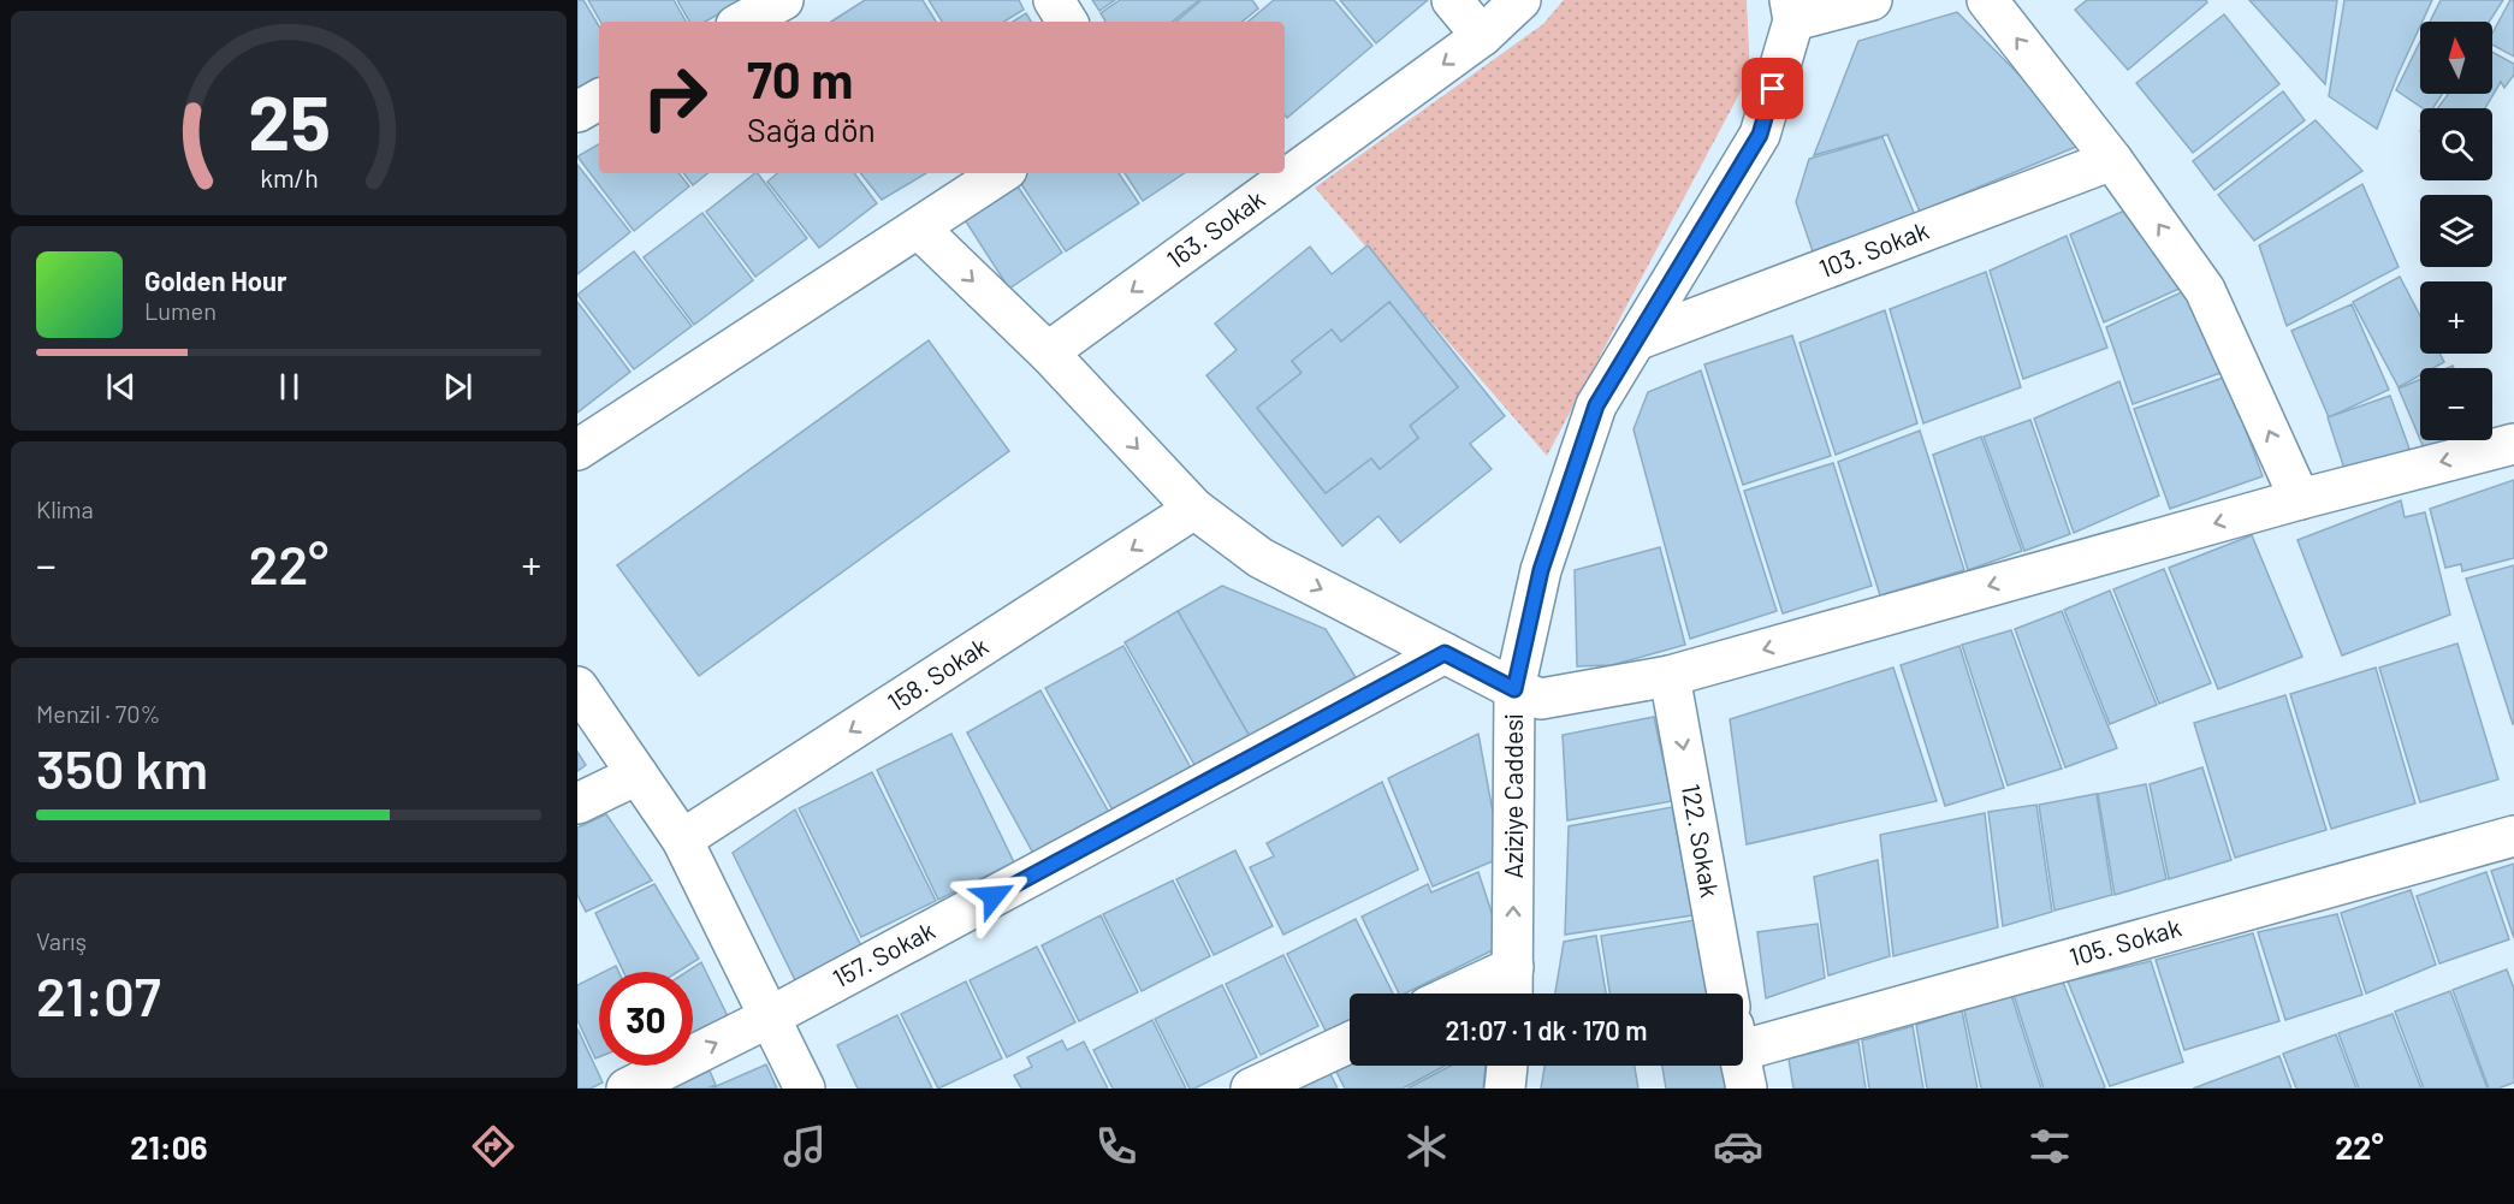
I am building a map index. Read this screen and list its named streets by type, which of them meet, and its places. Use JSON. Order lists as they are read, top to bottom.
{
  "streets": {
    "street": [
      "163. Sokak",
      "103. Sokak",
      "158. Sokak",
      "Aziziye Caddesi",
      "122. Sokak",
      "105. Sokak",
      "157. Sokak"
    ]
  },
  "crossings": [
    ["103. Sokak", "Aziziye Caddesi"]
  ],
  "one_way": ["163. Sokak", "158. Sokak", "122. Sokak"],
  "north": "top",
  "page": {
    "map_buttons": ["+", "−"],
    "turn": ["70 m", "Sağa dön"],
    "song": ["Golden Hour", "Lumen"],
    "tile": [
      "Klima",
      ["Menzil · 70%", "350 km"],
      ["Varış", "21:07"]
    ],
    "heat": ["−", "22°", "+"],
    "limit": "30",
    "trip": "21:07 · 1 dk · 170 m",
    "tabs": ["21:06", "22°"],
    "gauge": ["25", "km/h"]
  }
}
